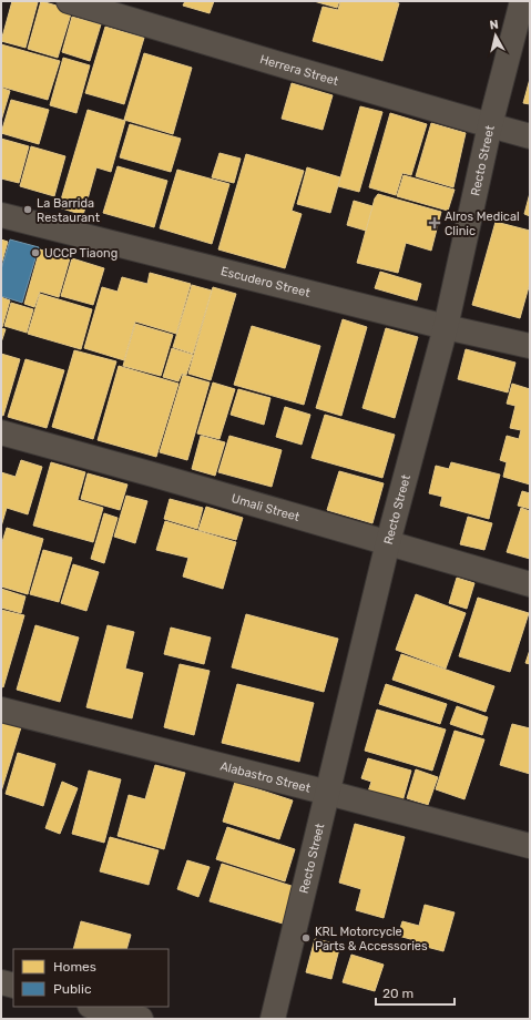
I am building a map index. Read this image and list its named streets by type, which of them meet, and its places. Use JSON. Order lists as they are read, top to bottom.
{
  "streets": {
    "street": [
      "Herrera Street",
      "Recto Street",
      "Escudero Street",
      "Umali Street",
      "Alabastro Street"
    ]
  },
  "crossings": [
    ["Herrera Street", "Recto Street"],
    ["Recto Street", "Escudero Street"],
    ["Recto Street", "Umali Street"],
    ["Recto Street", "Alabastro Street"]
  ],
  "places": {
    "other": ["La Barrida Restaurant", "UCCP Tiaong", "KRL Motorcycle Parts & Accessories"],
    "health": ["Alros Medical Clinic"]
  },
  "legend": ["Homes", "Public"],
  "scale_bar": "20 m",
  "north": "top"
}
